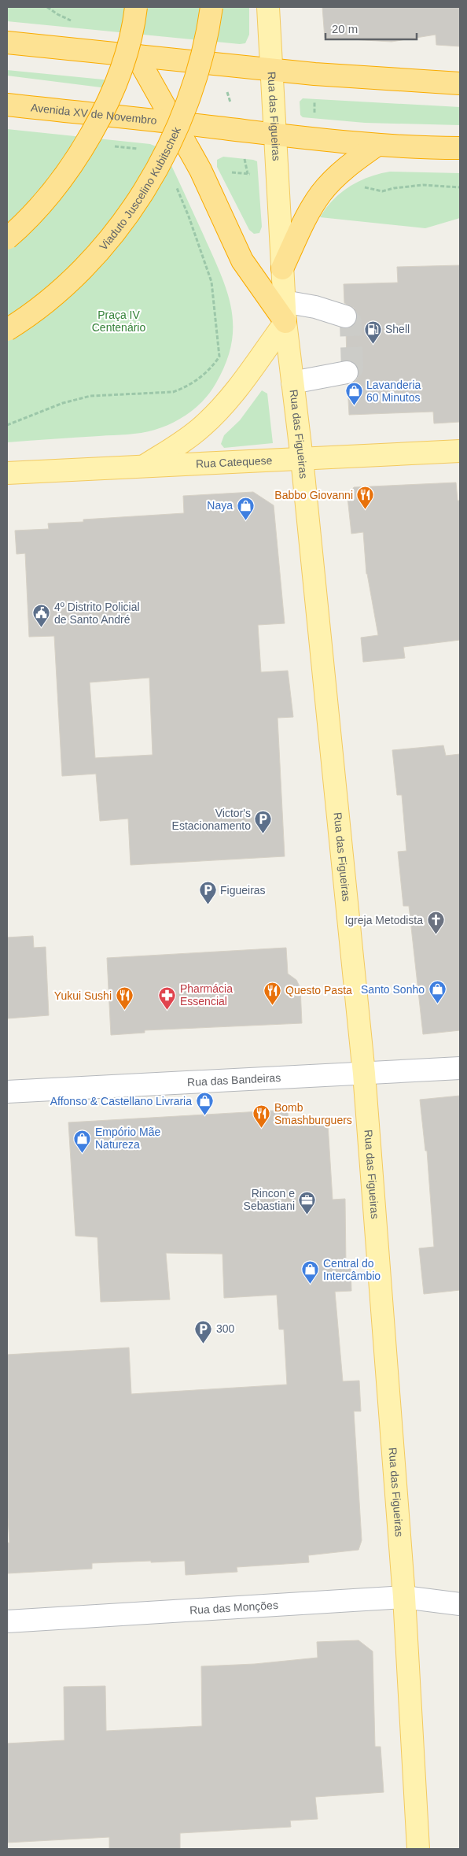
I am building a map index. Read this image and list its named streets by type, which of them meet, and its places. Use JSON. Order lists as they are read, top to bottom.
{
  "streets": {
    "highway": ["Avenida XV de Novembro", "Viaduto Juscelino Kubitschek"],
    "main road": ["Rua das Figueiras", "Rua Catequese"],
    "street": ["Rua das Bandeiras", "Rua das Monções"]
  },
  "crossings": [
    ["Avenida XV de Novembro", "Rua das Figueiras"],
    ["Rua das Figueiras", "Rua Catequese"],
    ["Rua das Figueiras", "Rua das Bandeiras"],
    ["Rua das Figueiras", "Rua das Monções"]
  ],
  "parks": ["Praça IV Centenário"],
  "places": {
    "fuel station": ["Shell"],
    "shop": [
      "Lavanderia 60 Minutos",
      "Naya",
      "Santo Sonho",
      "Affonso & Castellano Livraria",
      "Empório Mãe Natureza",
      "Central do Intercâmbio"
    ],
    "restaurant": [
      "Babbo Giovanni",
      "Questo Pasta",
      "Yukui Sushi",
      "Bomb Smashburguers"
    ],
    "public building": ["4º Distrito Policial de Santo André"],
    "parking": ["Victor's Estacionamento", "Figueiras", "300"],
    "church": ["Igreja Metodista"],
    "pharmacy": ["Pharmácia Essencial"],
    "office": ["Rincon e Sebastiani"]
  },
  "scale_bar": "20 m"
}
